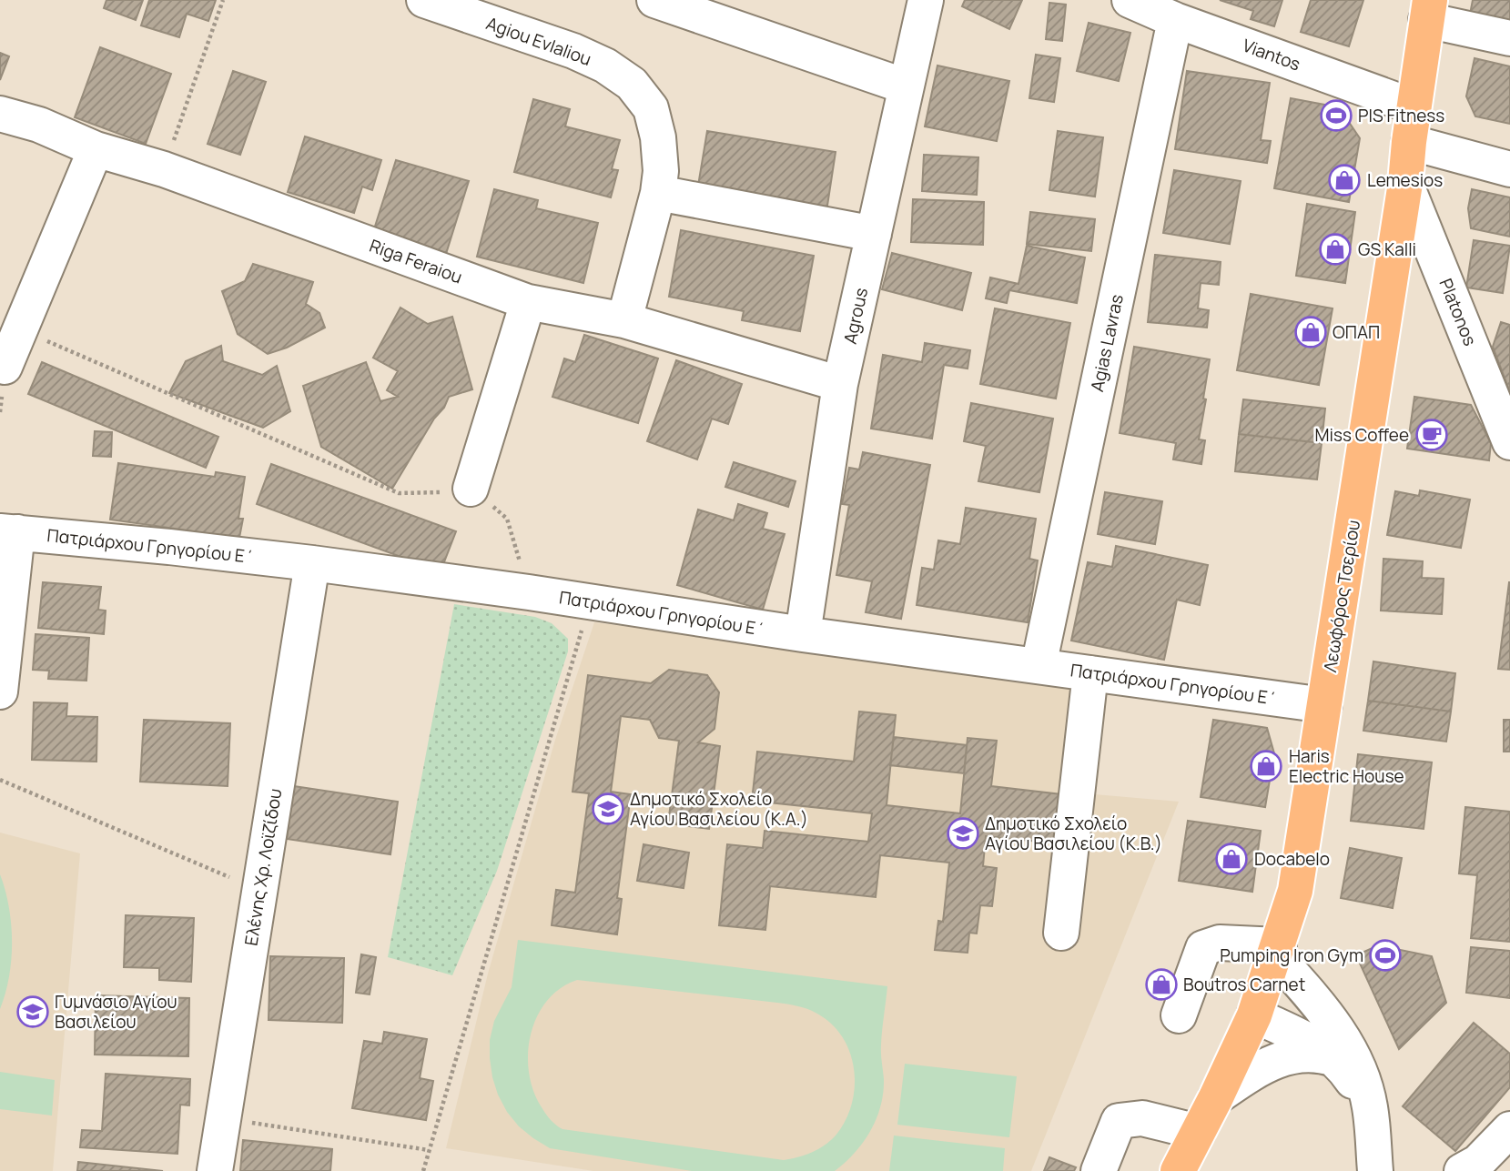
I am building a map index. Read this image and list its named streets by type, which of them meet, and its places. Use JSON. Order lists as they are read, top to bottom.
{
  "streets": {
    "main road": ["Λεωφόρος Τσερίου"],
    "street": [
      "Agiou Evlaliou",
      "Viantos",
      "Riga Feraiou",
      "Platonos",
      "Agrous",
      "Agias Lavras",
      "Πατριάρχου Γρηγορίου Ε΄",
      "Ελένης Χρ. Λοϊζίδου"
    ]
  },
  "crossings": [
    ["Agiou Evlaliou", "Riga Feraiou"],
    ["Viantos", "Agias Lavras"],
    ["Viantos", "Λεωφόρος Τσερίου"],
    ["Riga Feraiou", "Agrous"],
    ["Platonos", "Λεωφόρος Τσερίου"],
    ["Agrous", "Πατριάρχου Γρηγορίου Ε΄"],
    ["Agias Lavras", "Πατριάρχου Γρηγορίου Ε΄"],
    ["Πατριάρχου Γρηγορίου Ε΄", "Λεωφόρος Τσερίου"],
    ["Πατριάρχου Γρηγορίου Ε΄", "Ελένης Χρ. Λοϊζίδου"]
  ],
  "places": {
    "sports": ["PIS Fitness", "Pumping Iron Gym"],
    "shop": [
      "Lemesios",
      "GS Kalli",
      "ΟΠΑΠ",
      "Haris Electric House",
      "Docabelo",
      "Boutros Carnet"
    ],
    "cafe": ["Miss Coffee"],
    "school or university": ["Δημοτικό Σχολείο Αγίου Βασιλείου (Κ.Α.)", "Δημοτικό Σχολείο Αγίου Βασιλείου (Κ.Β.)", "Γυμνάσιο Αγίου Βασιλείου"]
  }
}
